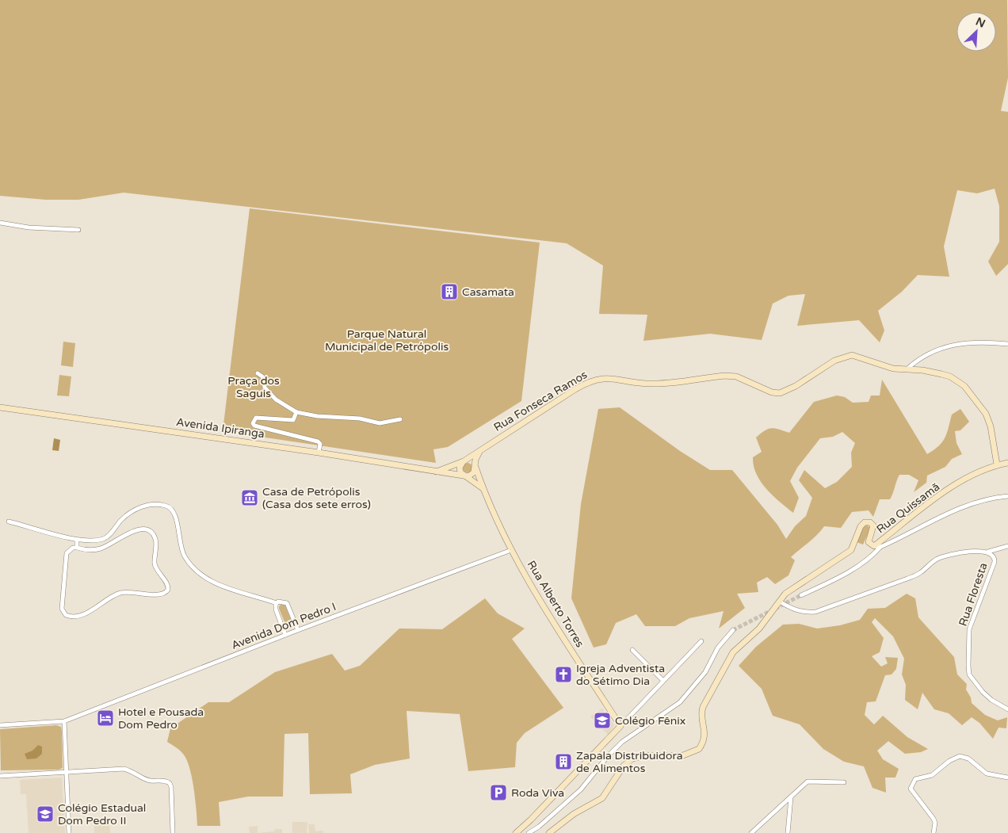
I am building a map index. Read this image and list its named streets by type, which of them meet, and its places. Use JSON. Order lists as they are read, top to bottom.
{
  "streets": {
    "street": [
      "Rua Fonseca Ramos",
      "Avenida Ipiranga",
      "Rua Quissamã",
      "Rua Floresta",
      "Rua Alberto Torres",
      "Avenida Dom Pedro I"
    ]
  },
  "crossings": [
    ["Rua Fonseca Ramos", "Avenida Ipiranga"],
    ["Rua Fonseca Ramos", "Rua Alberto Torres"],
    ["Avenida Ipiranga", "Rua Alberto Torres"],
    ["Rua Quissamã", "Rua Floresta"],
    ["Rua Alberto Torres", "Avenida Dom Pedro I"]
  ],
  "parks": ["Parque Natural Municipal de Petrópolis", "Praça dos Saguis"],
  "places": {
    "building": ["Casamata", "Zapala Distribuidora de Alimentos"],
    "museum": ["Casa de Petrópolis (Casa dos sete erros)"],
    "church": ["Igreja Adventista do Sétimo Dia"],
    "hotel": ["Hotel e Pousada Dom Pedro"],
    "school or university": ["Colégio Fênix", "Colégio Estadual Dom Pedro II"],
    "parking": ["Roda Viva"]
  },
  "north": "top right"
}
